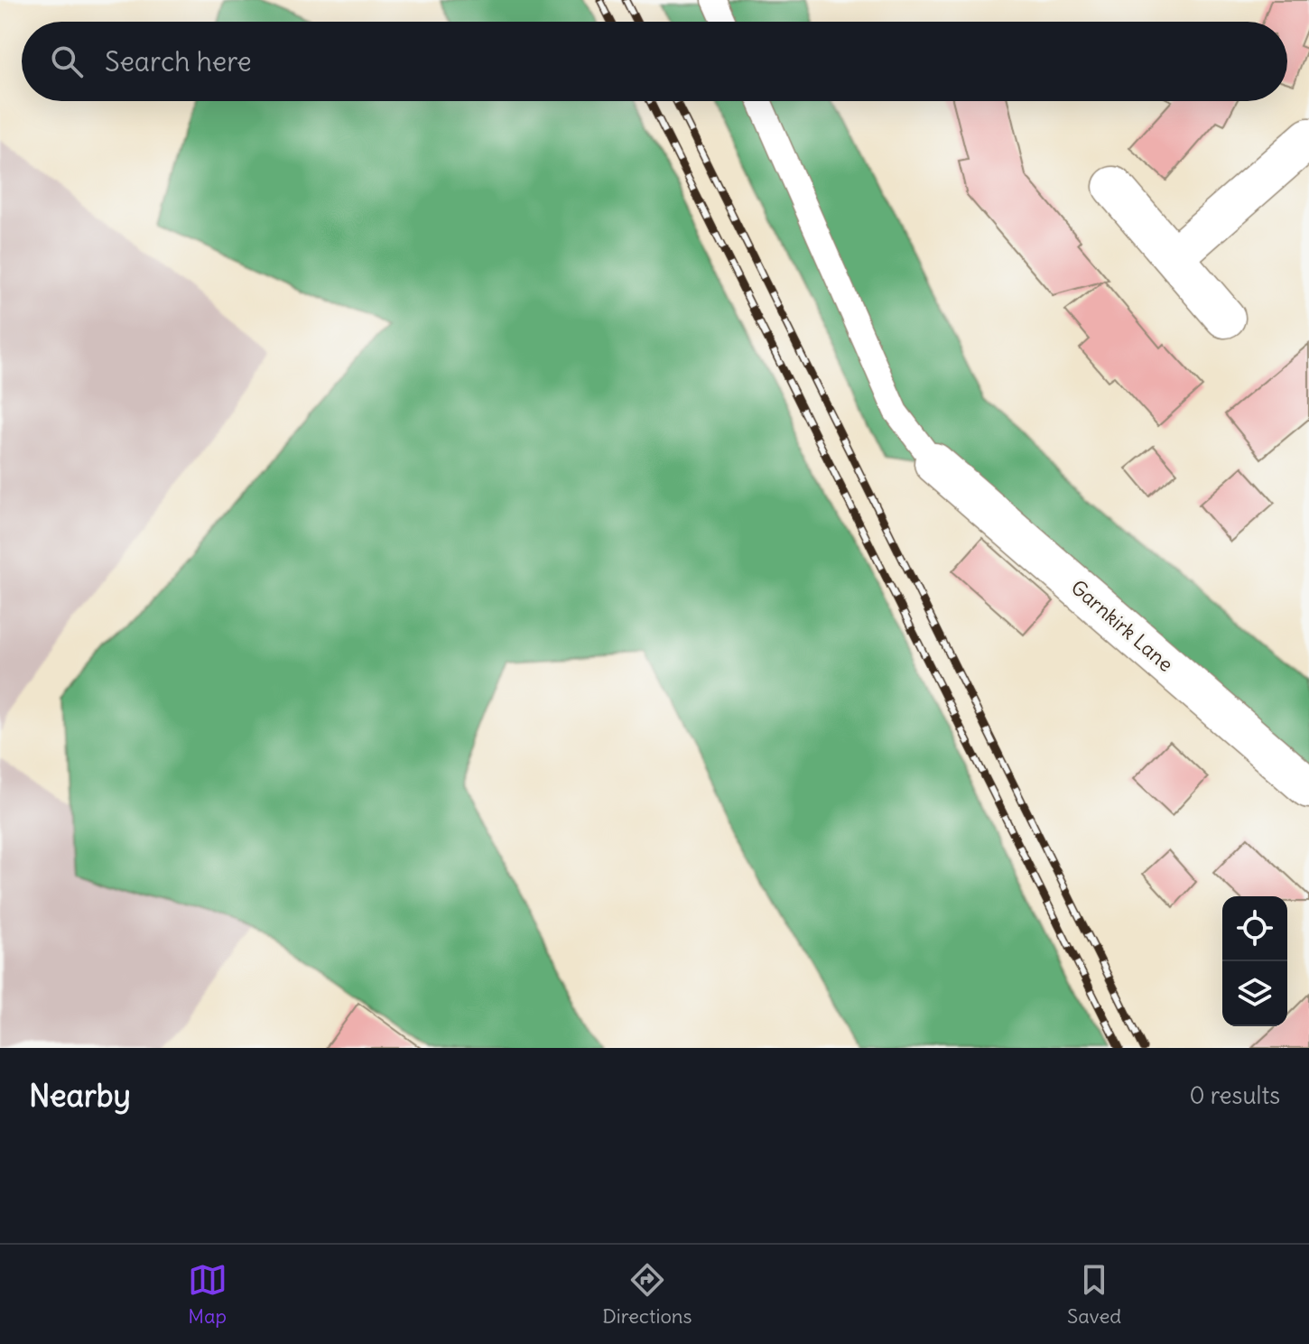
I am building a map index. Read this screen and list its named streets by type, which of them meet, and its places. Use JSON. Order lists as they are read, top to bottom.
{
  "streets": {
    "street": ["Garnkirk Lane"]
  },
  "page": {
    "search": "Search here",
    "heading": ["Nearby", "0 results"],
    "nav": ["Map", "Directions", "Saved"]
  }
}
